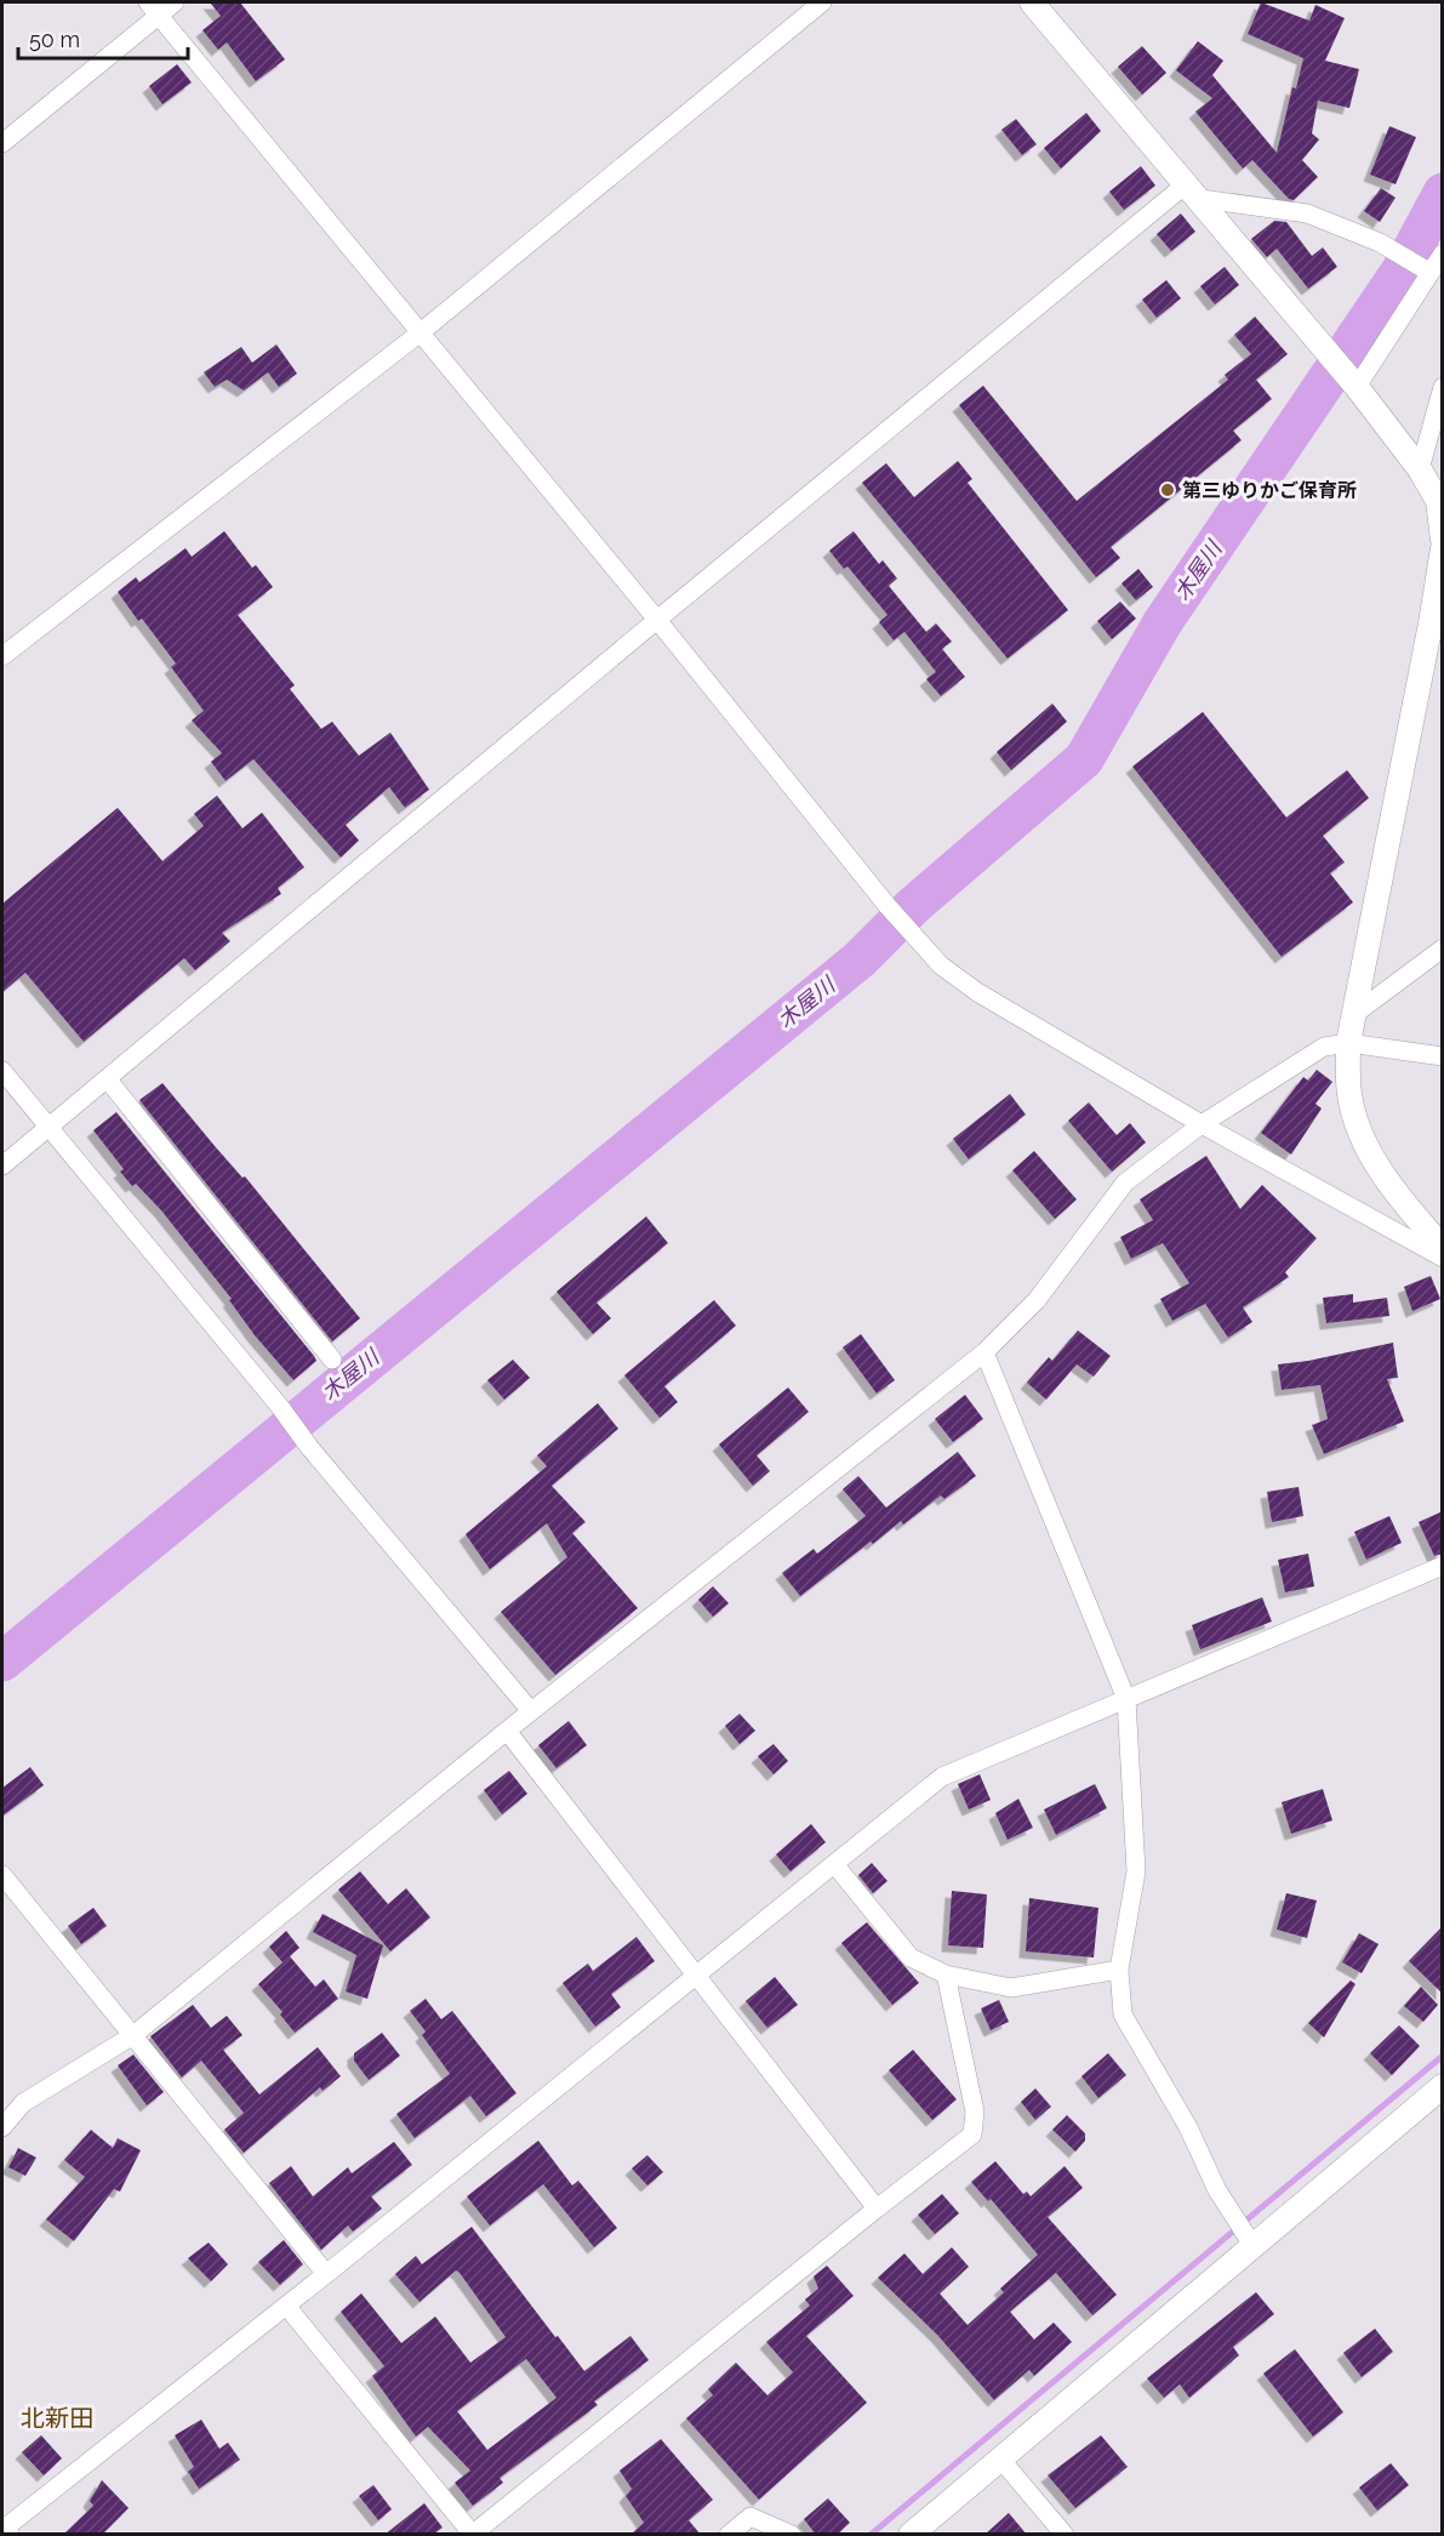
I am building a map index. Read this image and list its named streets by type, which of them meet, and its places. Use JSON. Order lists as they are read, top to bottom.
{
  "districts": ["北新田"],
  "water": ["木屋川"],
  "places": ["第三ゆりかご保育所"],
  "scale_bar": "50 m"
}
